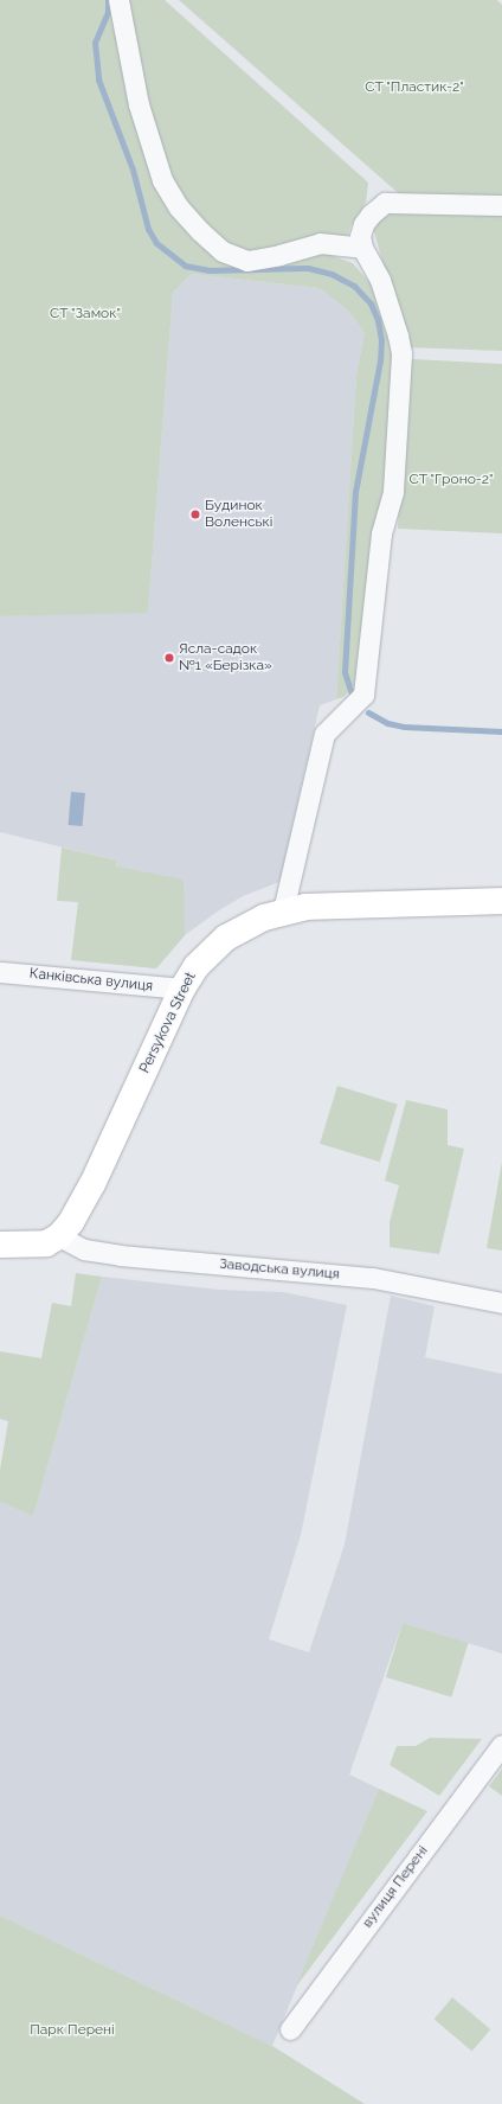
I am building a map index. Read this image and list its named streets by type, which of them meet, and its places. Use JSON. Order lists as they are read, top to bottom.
{
  "streets": {
    "main road": ["Persykova Street"],
    "street": ["Канківська вулиця", "Заводська вулиця", "вулиця Перені"]
  },
  "crossings": [
    ["Канківська вулиця", "Persykova Street"],
    ["Persykova Street", "Заводська вулиця"]
  ],
  "parks": [
    "СТ \"Пластик-2\"",
    "СТ \"Замок\"",
    "СТ \"Гроно-2\"",
    "Парк Перені"
  ],
  "places": ["Будинок Воленські", "Ясла-садок №1 «Берізка»"]
}
